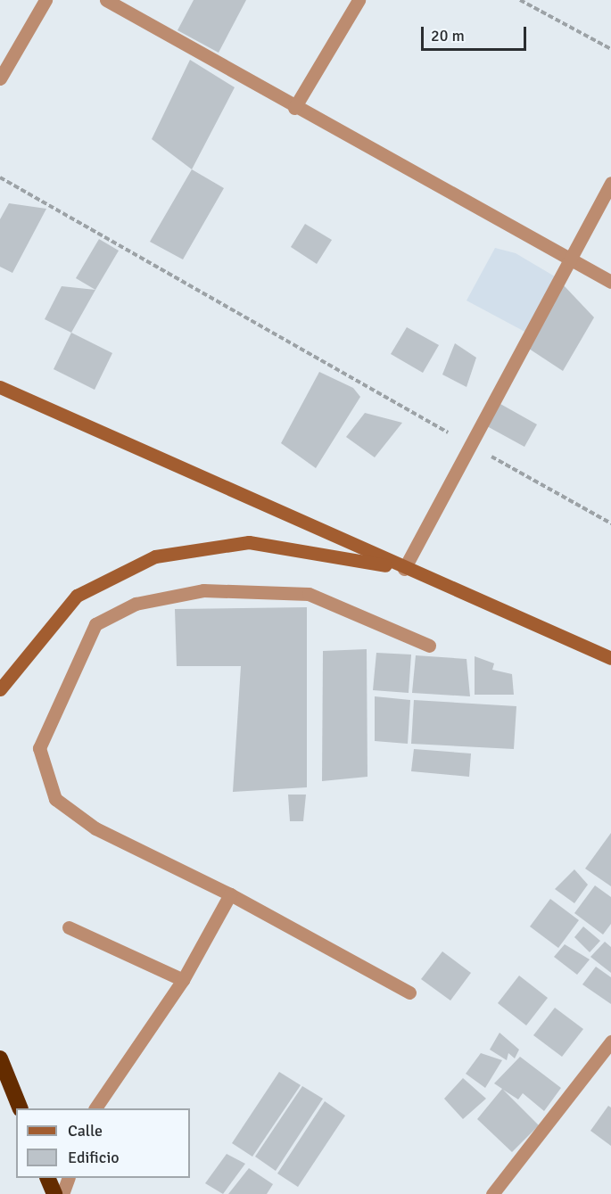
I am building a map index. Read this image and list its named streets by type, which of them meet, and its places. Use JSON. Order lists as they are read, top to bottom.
{
  "legend": ["Calle", "Edificio"],
  "scale_bar": "20 m"
}
